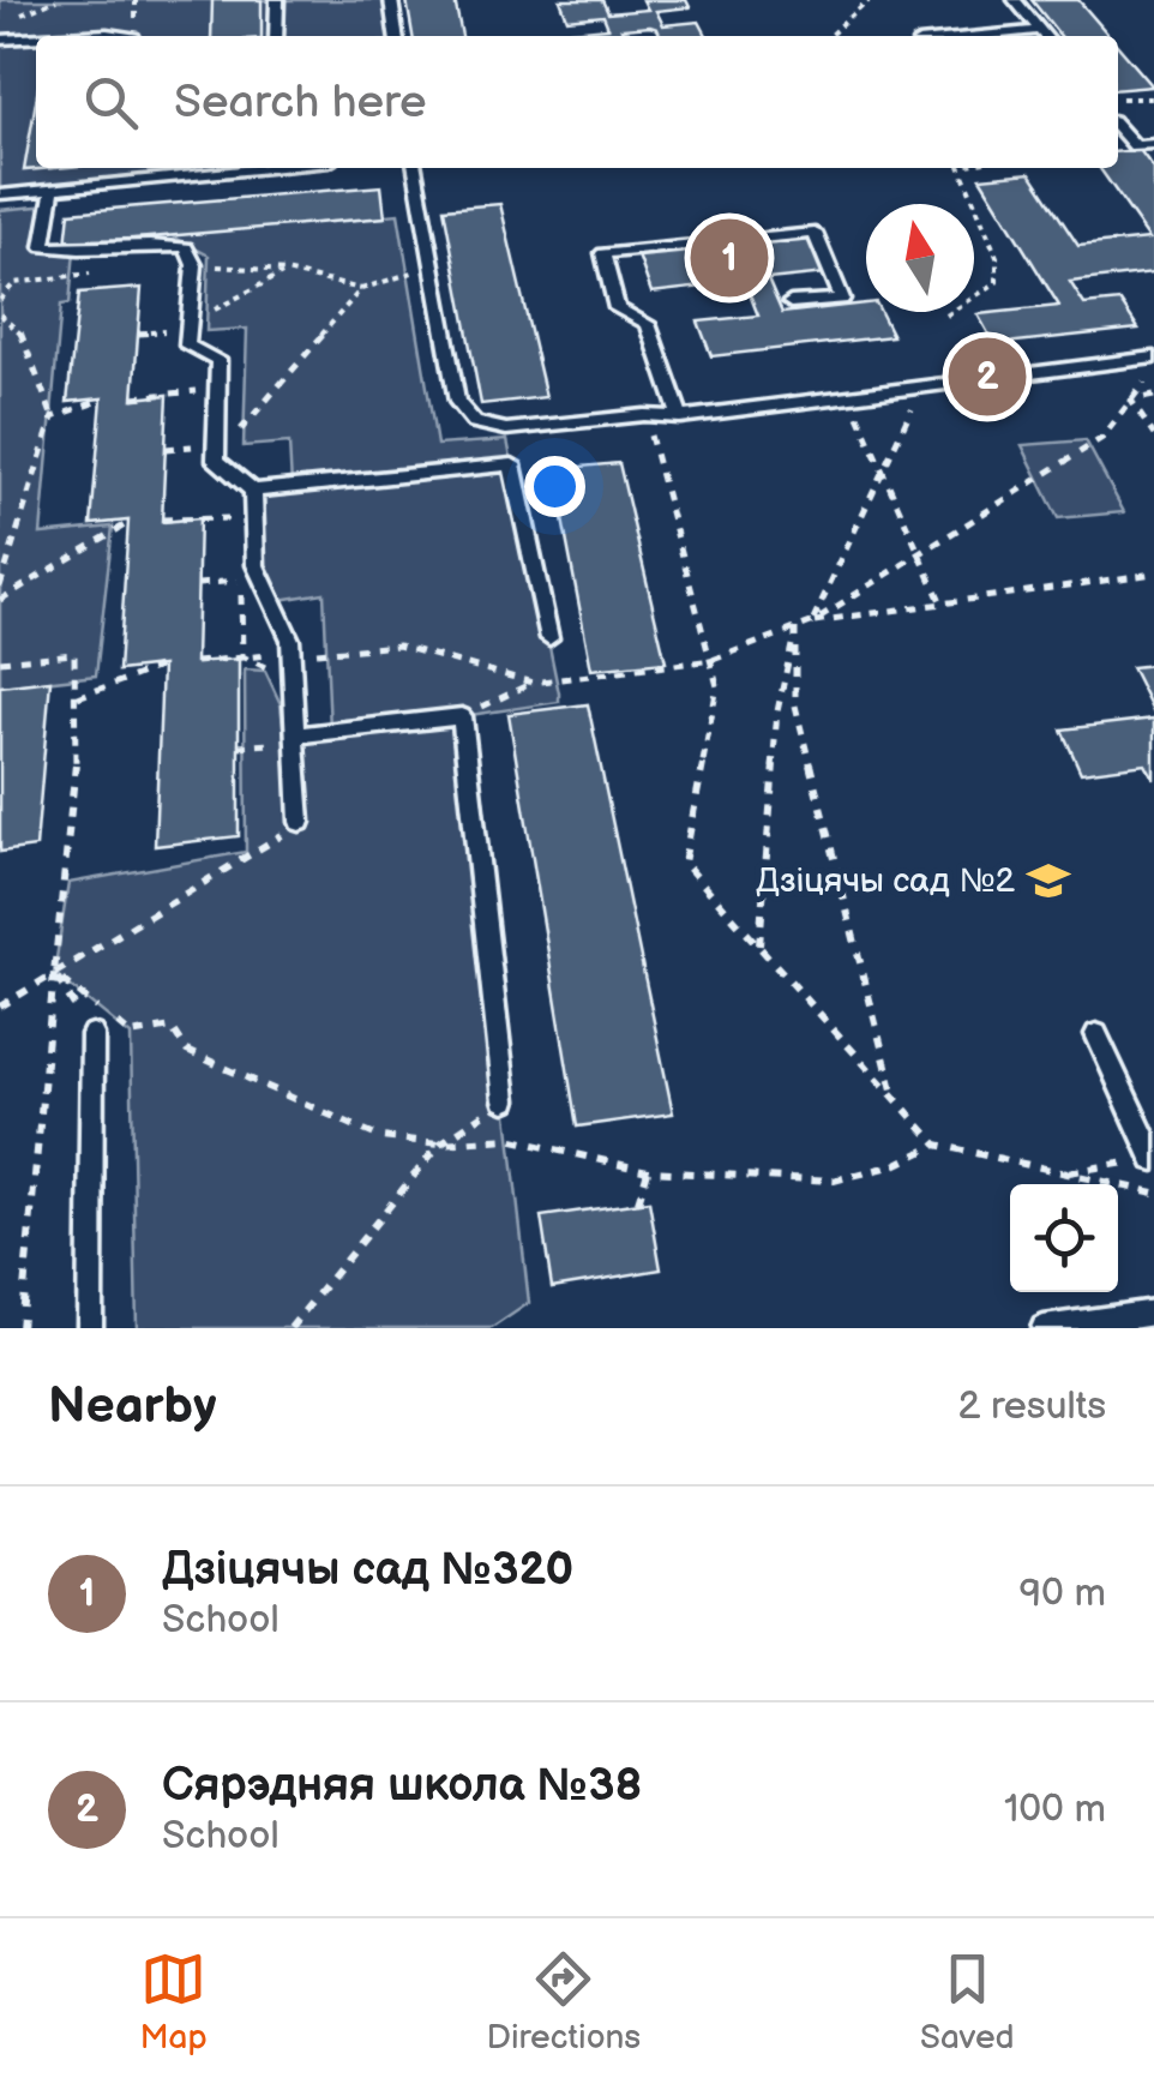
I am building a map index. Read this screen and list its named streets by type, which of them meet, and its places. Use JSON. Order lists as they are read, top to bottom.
{
  "places": {
    "school or university": ["Дзіцячы сад №2"]
  },
  "north": "top",
  "page": {
    "search": "Search here",
    "pins": ["1", "2"],
    "heading": ["Nearby", "2 results"],
    "list": [
      {
        "mark": "1",
        "name": "Дзіцячы сад №320",
        "note": "School",
        "value": "90 m"
      },
      {
        "mark": "2",
        "name": "Сярэдняя школа №38",
        "note": "School",
        "value": "100 m"
      }
    ],
    "nav": ["Map", "Directions", "Saved"]
  }
}
